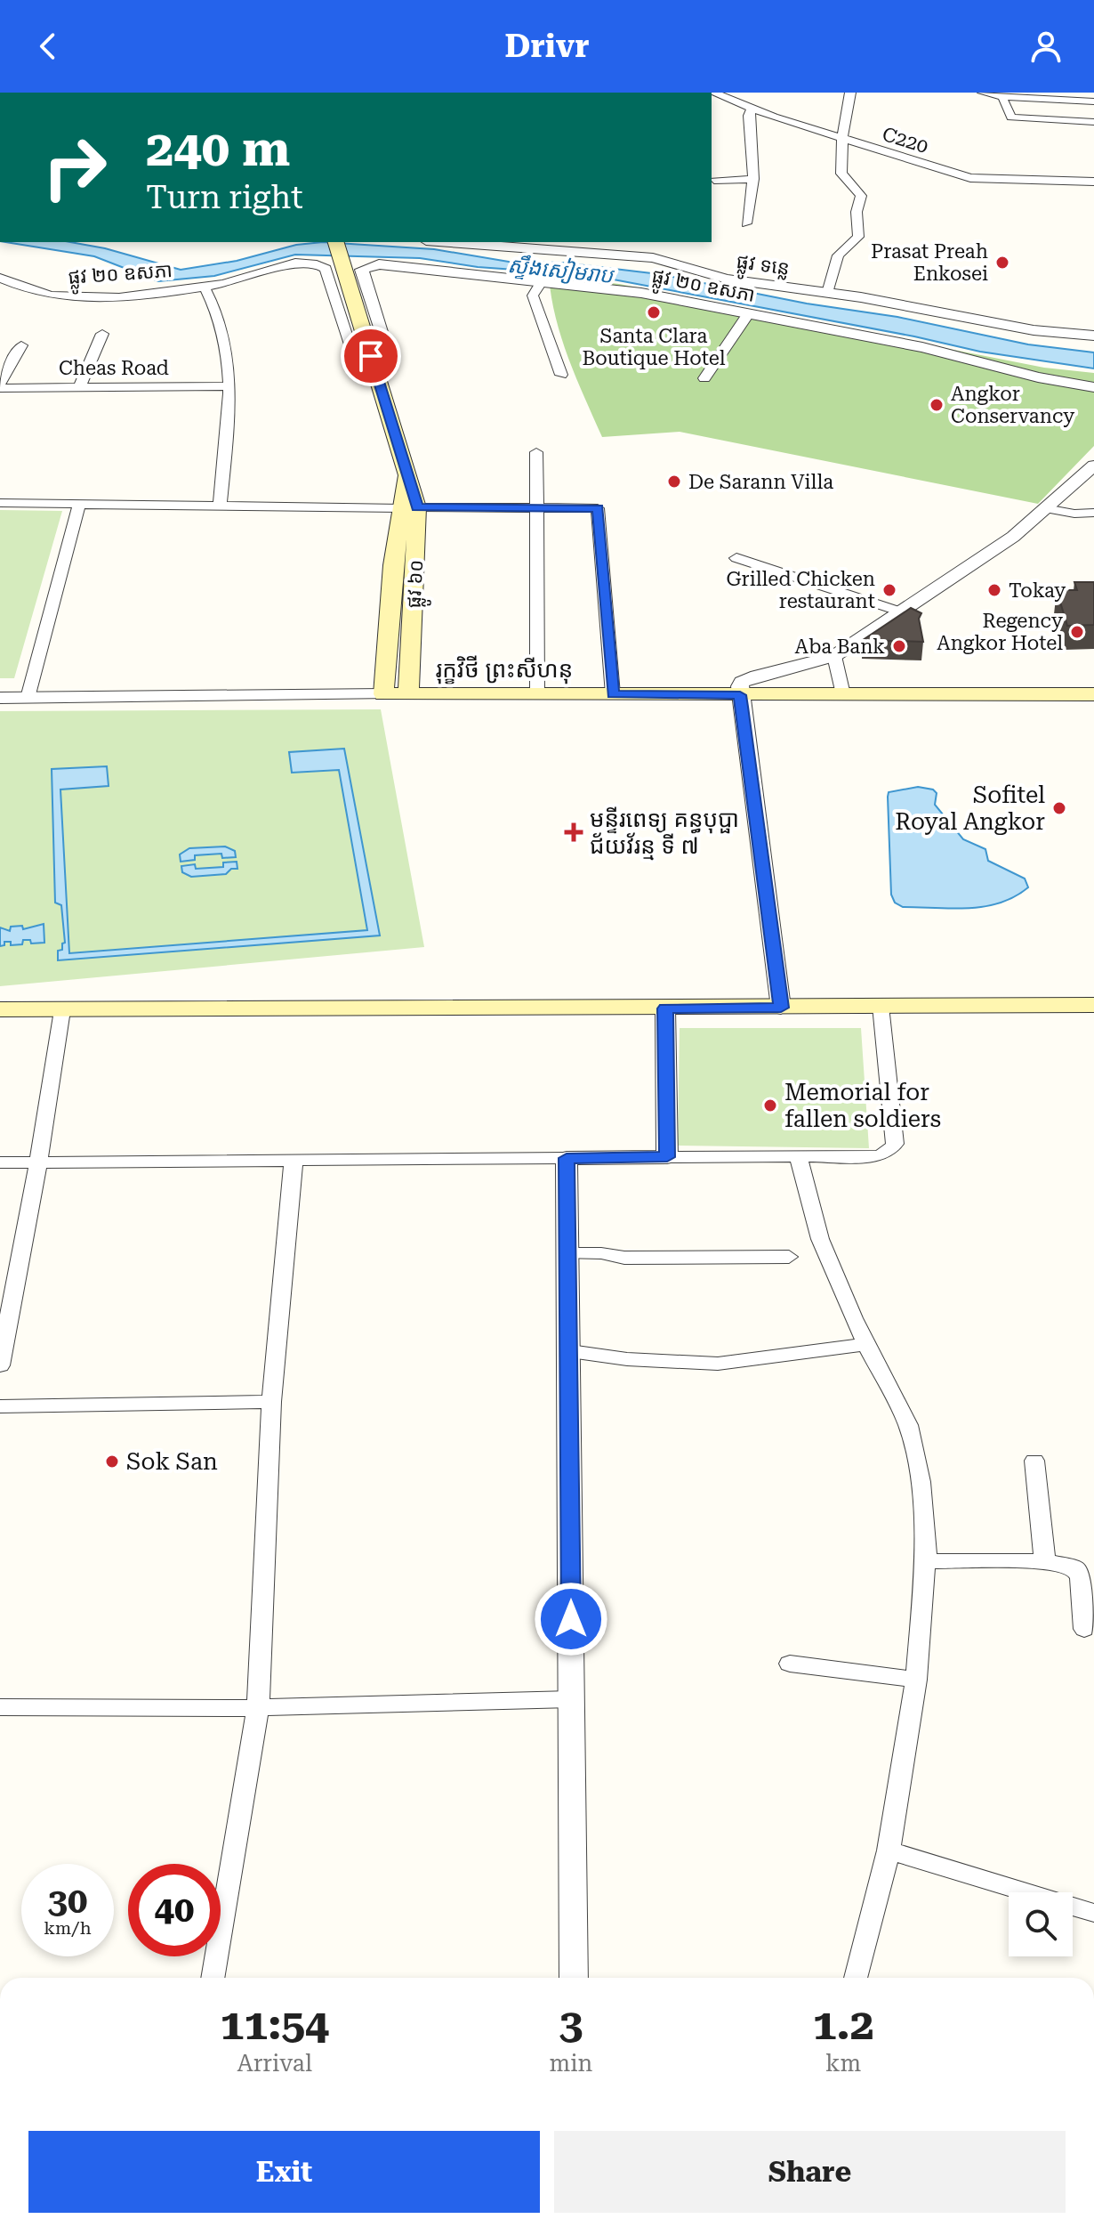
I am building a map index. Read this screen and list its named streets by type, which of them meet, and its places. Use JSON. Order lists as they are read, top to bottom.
{
  "streets": {
    "main road": ["ផ្លូវ ៦០", "រុក្ខវិថី ព្រះសីហនុ"],
    "street": [
      "C220",
      "ផ្លូវ ទន្លេ",
      "ផ្លូវ ២០ ឧសភា",
      "Cheas Road"
    ]
  },
  "crossings": [
    ["ផ្លូវ ២០ ឧសភា", "ផ្លូវ ៦០"],
    ["ផ្លូវ ៦០", "រុក្ខវិថី ព្រះសីហនុ"]
  ],
  "water": ["ស្ទឹងសៀមរាប"],
  "places": {
    "other": [
      "Prasat Preah Enkosei",
      "Santa Clara Boutique Hotel",
      "Angkor Conservancy",
      "De Sarann Villa",
      "Grilled Chicken restaurant",
      "Tokay",
      "Regency Angkor Hotel",
      "Aba Bank",
      "Sofitel Royal Angkor",
      "Memorial for fallen soldiers",
      "Sok San"
    ],
    "health": ["មន្ទីរពេទ្យ គន្ធបុប្ផា ជ័យវ័រន្ម ទី ៧"]
  },
  "page": {
    "header": "Drivr",
    "turn": ["240 m", "Turn right"],
    "speed": "30 km/h",
    "limit": "40",
    "eta": [
      "11:54",
      "Arrival",
      "3",
      "min",
      "1.2",
      "km"
    ],
    "buttons": ["Exit", "Share"]
  }
}
